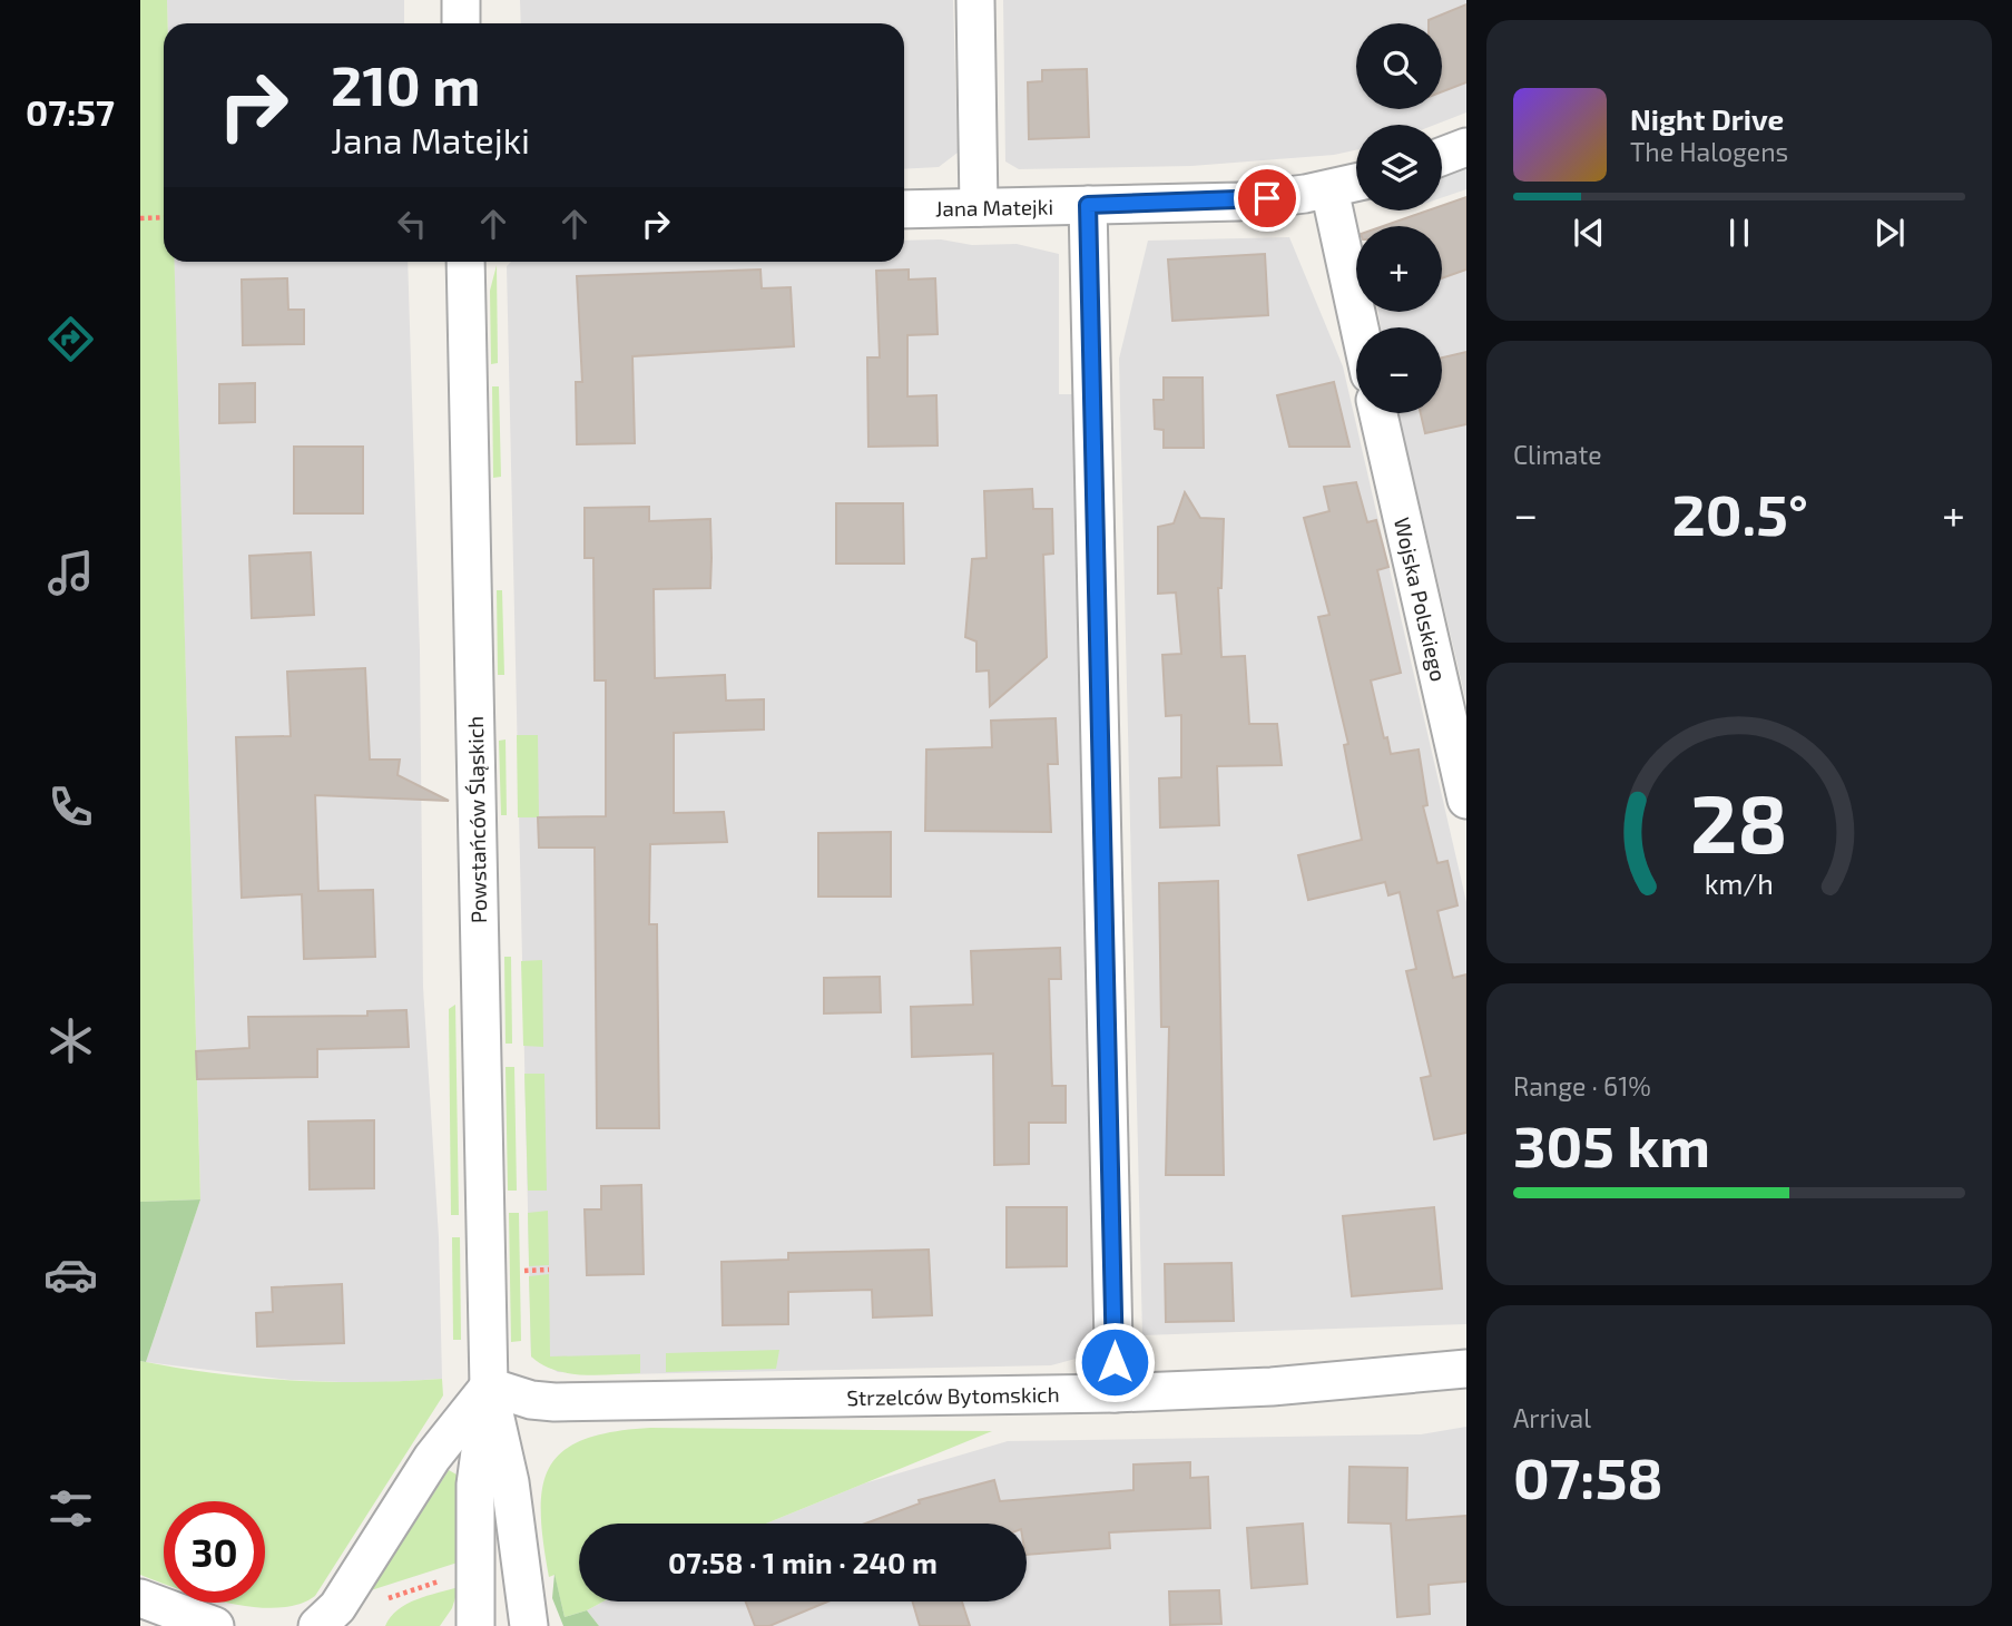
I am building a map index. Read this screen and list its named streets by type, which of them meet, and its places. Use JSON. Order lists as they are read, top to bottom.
{
  "streets": {
    "street": [
      "Jana Matejki",
      "Wojska Polskiego",
      "Powstańców Śląskich",
      "Strzelców Bytomskich"
    ]
  },
  "crossings": [
    ["Powstańców Śląskich", "Strzelców Bytomskich"]
  ],
  "page": {
    "tabs": "07:57",
    "map_buttons": ["+", "−"],
    "turn": ["210 m", "Jana Matejki"],
    "song": ["Night Drive", "The Halogens"],
    "tile": [
      "Climate",
      ["Range · 61%", "305 km"],
      ["Arrival", "07:58"]
    ],
    "heat": ["−", "20.5°", "+"],
    "limit": "30",
    "trip": "07:58 · 1 min · 240 m",
    "gauge": ["28", "km/h"]
  }
}
